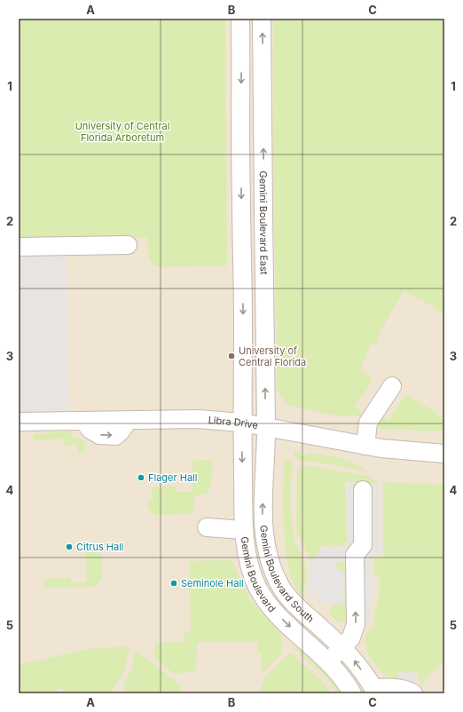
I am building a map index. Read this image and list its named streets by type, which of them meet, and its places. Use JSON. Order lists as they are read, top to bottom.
{
  "streets": {
    "street": [
      "Gemini Boulevard East",
      "Libra Drive",
      "Gemini Boulevard South",
      "Gemini Boulevard"
    ]
  },
  "crossings": [
    ["Gemini Boulevard East", "Libra Drive"],
    ["Gemini Boulevard East", "Gemini Boulevard South"],
    ["Libra Drive", "Gemini Boulevard South"],
    ["Libra Drive", "Gemini Boulevard"]
  ],
  "one_way": ["Gemini Boulevard South", "Gemini Boulevard"],
  "parks": ["University of Central Florida Arboretum"],
  "places": [
    "University of Central Florida",
    "Flager Hall",
    "Citrus Hall",
    "Seminole Hall"
  ],
  "grid": {
    "columns": ["A", "B", "C"],
    "rows": [
      "1",
      "2",
      "3",
      "4",
      "5"
    ]
  }
}
